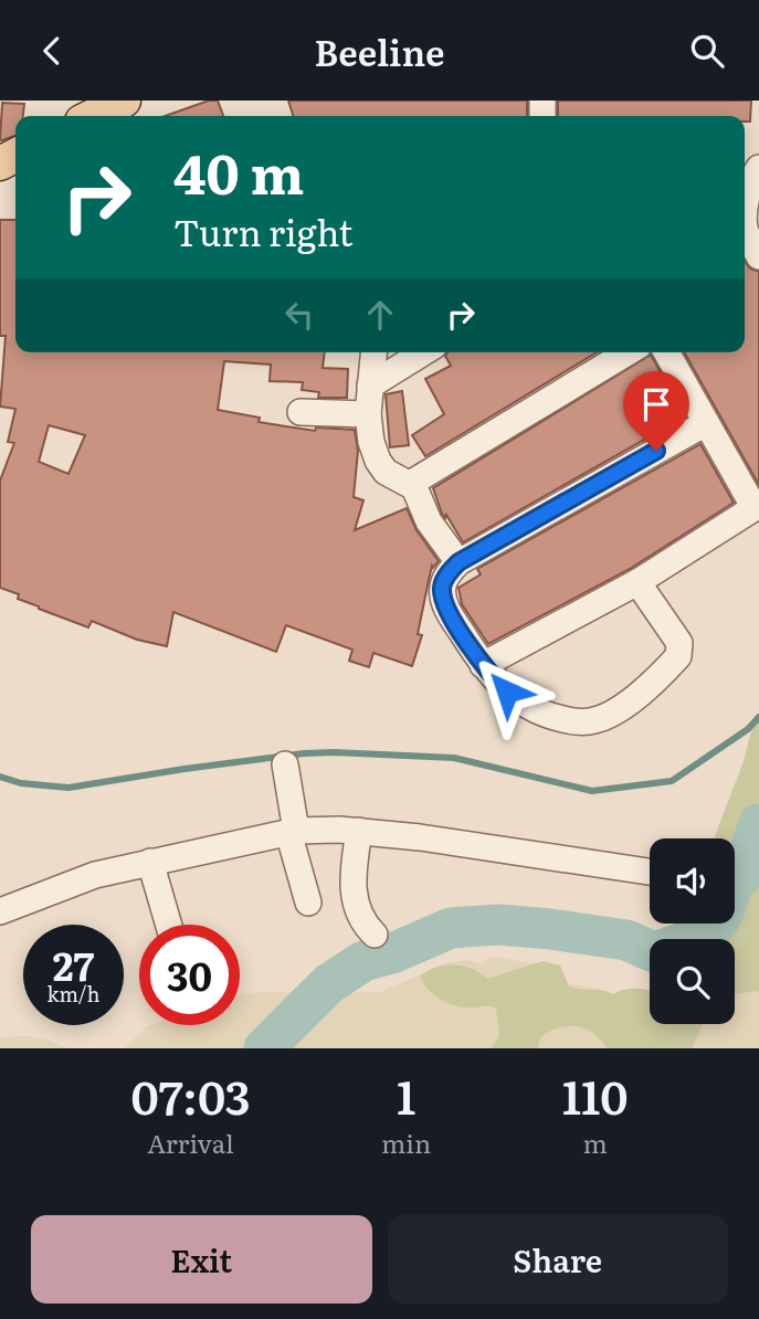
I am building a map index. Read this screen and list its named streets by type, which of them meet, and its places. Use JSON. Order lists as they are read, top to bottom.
{
  "page": {
    "header": "Beeline",
    "turn": ["40 m", "Turn right"],
    "speed": "27 km/h",
    "limit": "30",
    "eta": [
      "07:03",
      "Arrival",
      "1",
      "min",
      "110",
      "m"
    ],
    "buttons": ["Exit", "Share"]
  }
}
